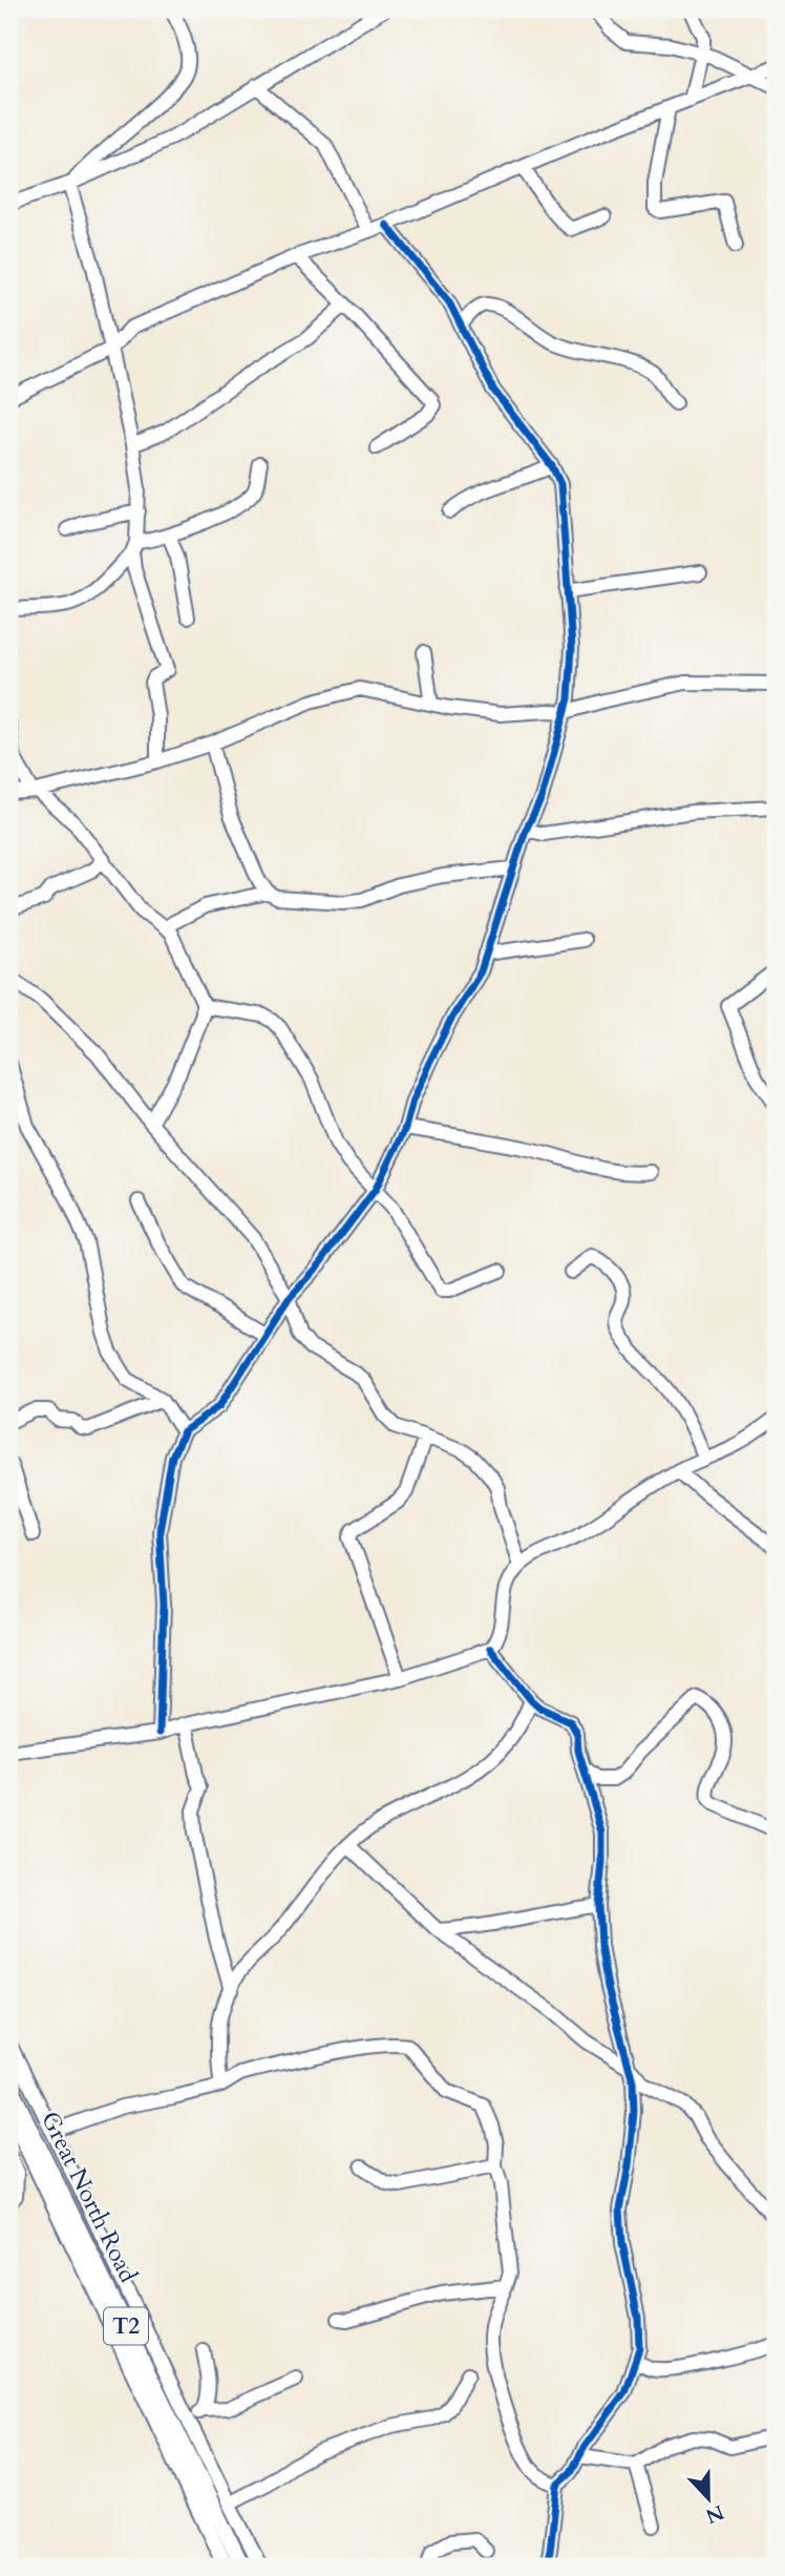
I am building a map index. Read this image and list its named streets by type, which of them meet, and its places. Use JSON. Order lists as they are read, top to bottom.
{
  "streets": {
    "main road": ["Great North Road", "T2"]
  },
  "north": "bottom"
}
